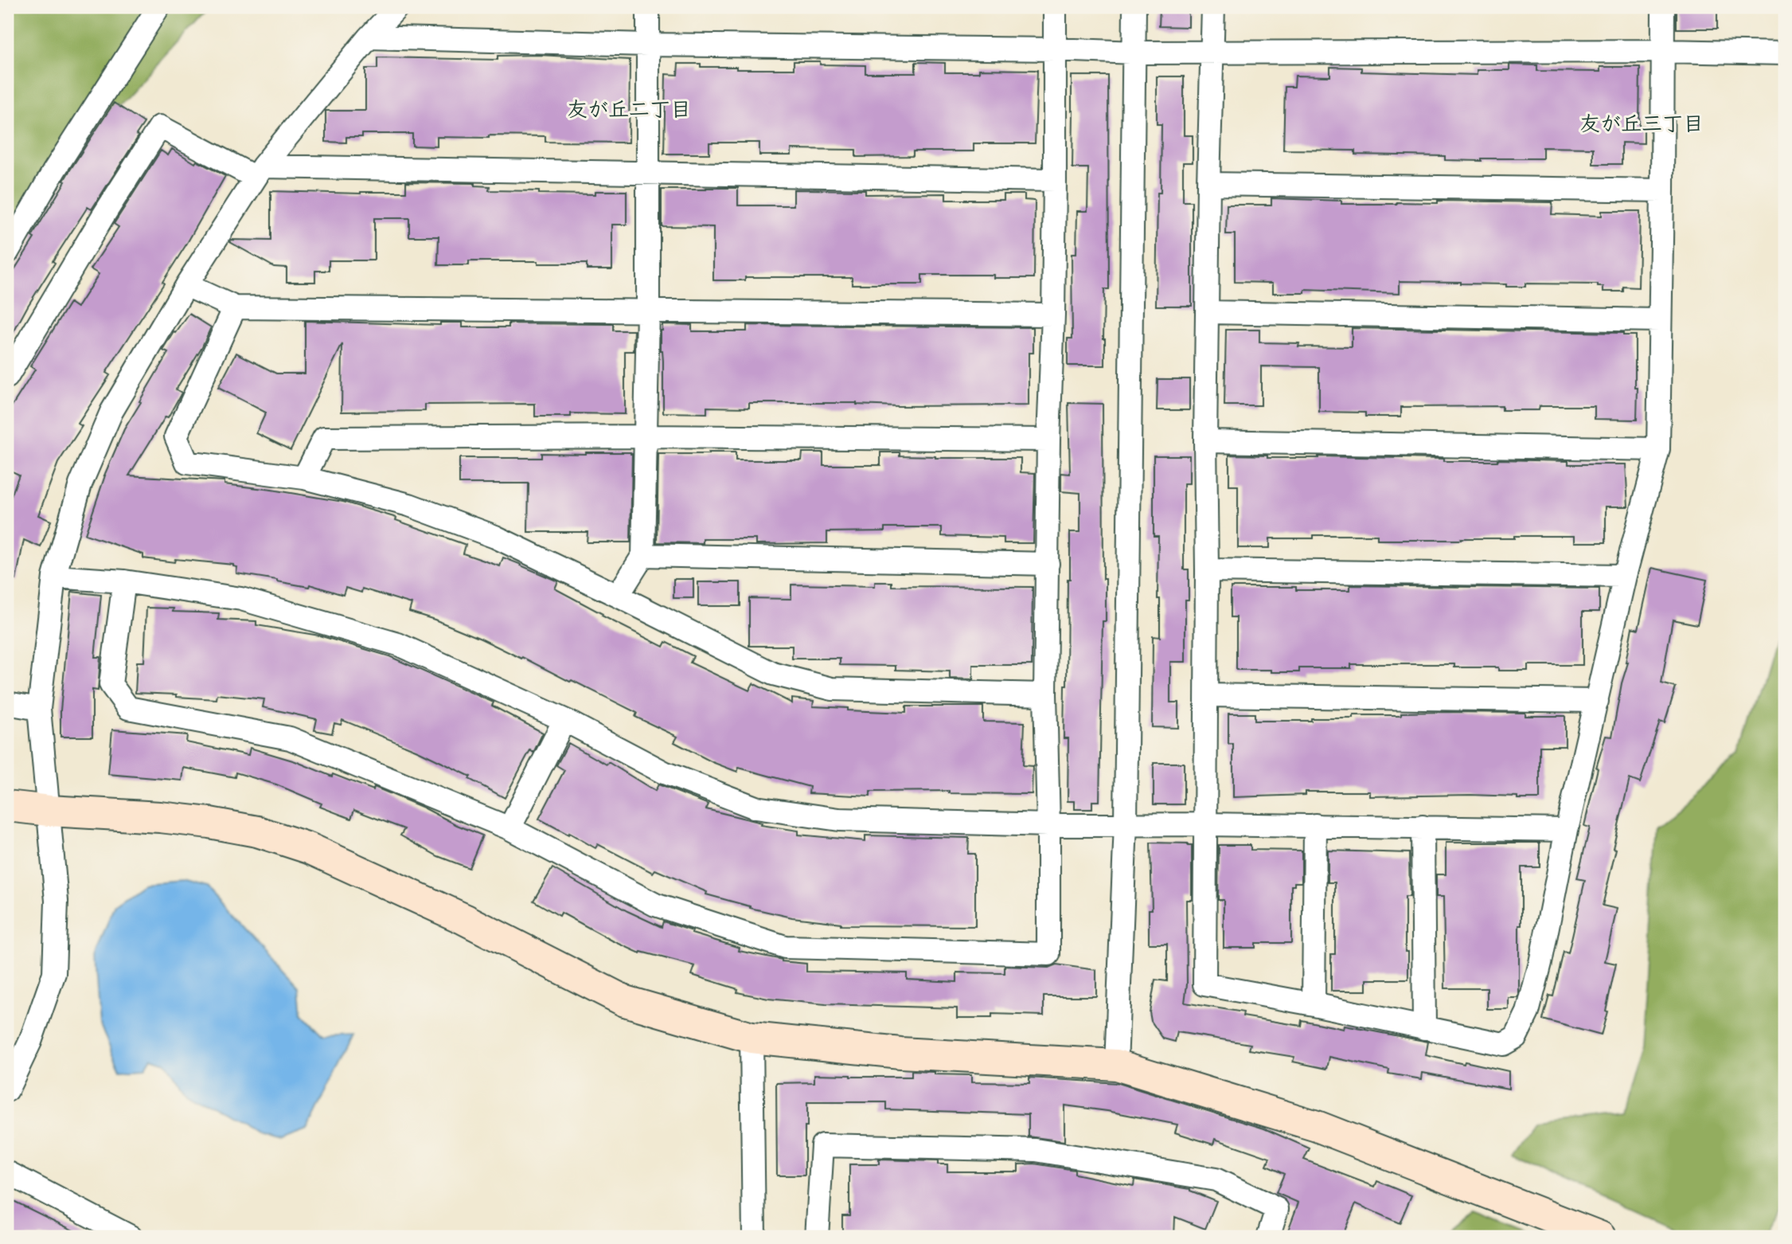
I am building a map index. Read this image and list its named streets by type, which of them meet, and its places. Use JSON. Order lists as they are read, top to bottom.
{
  "districts": ["友が丘二丁目", "友が丘三丁目"]
}
